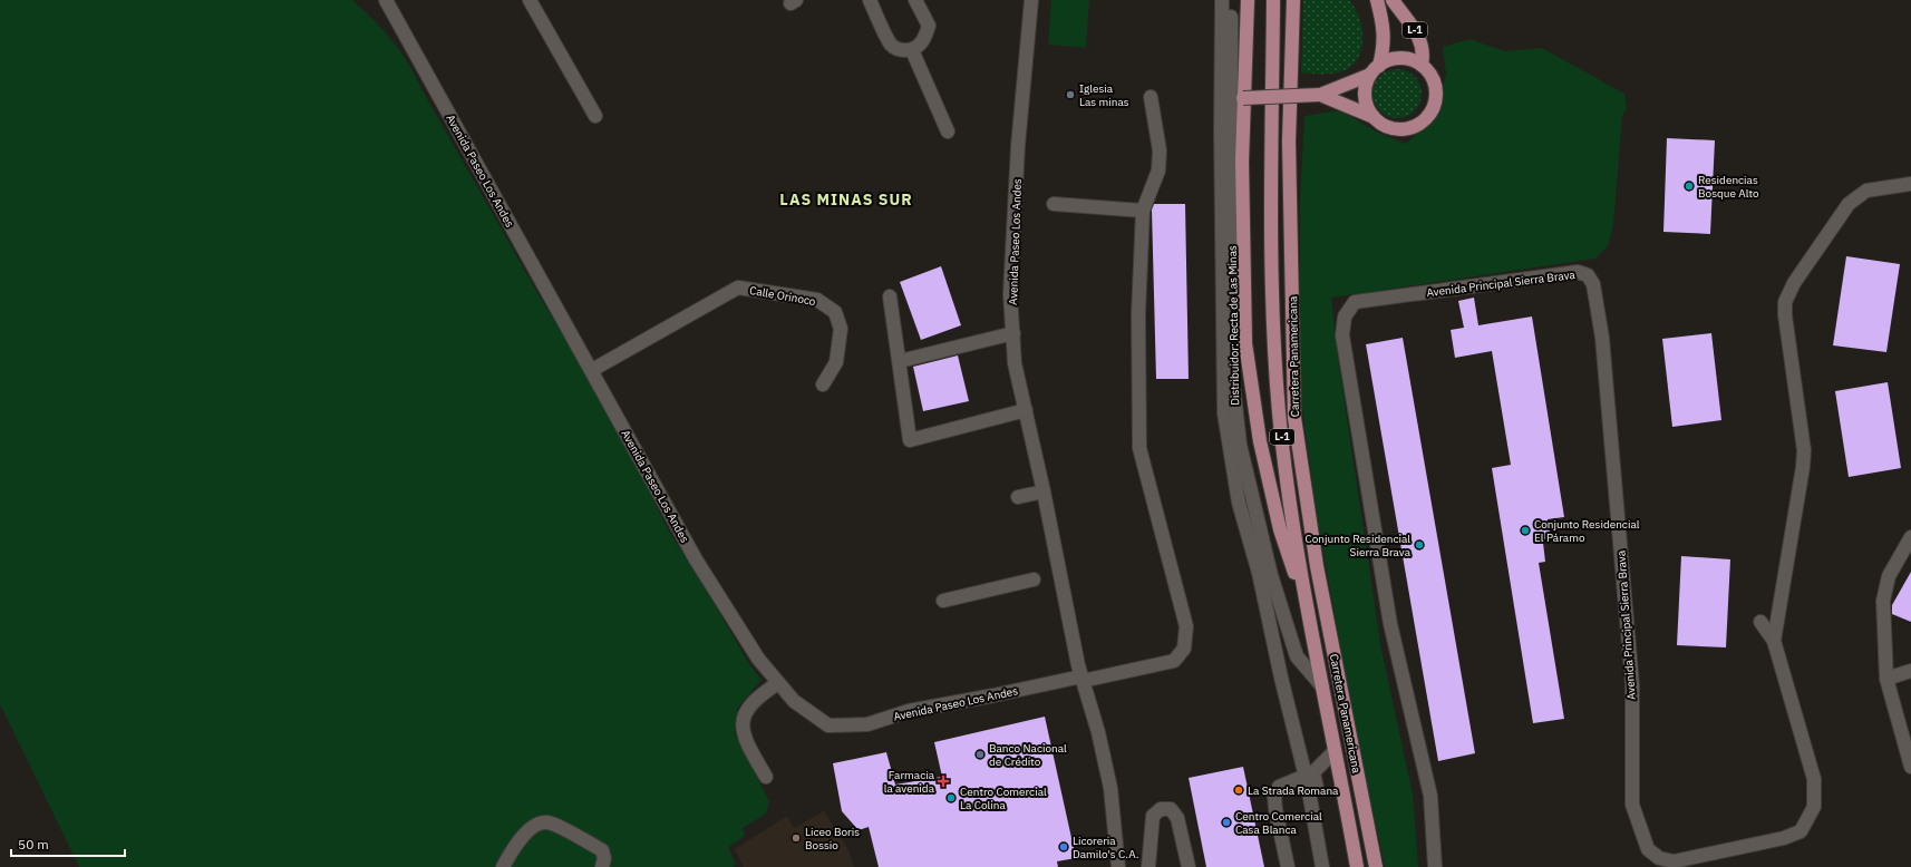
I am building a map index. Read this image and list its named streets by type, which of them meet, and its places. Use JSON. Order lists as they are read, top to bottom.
{
  "streets": {
    "main road": ["L-1", "Carretera Panamericana"],
    "street": [
      "Avenida Paseo Los Andes",
      "Avenida Principal Sierra Brava",
      "Calle Orinoco",
      "Distribuidor: Recta de Las Minas"
    ]
  },
  "crossings": [
    ["L-1", "Carretera Panamericana"],
    ["Avenida Paseo Los Andes", "Calle Orinoco"],
    ["Distribuidor: Recta de Las Minas", "Carretera Panamericana"]
  ],
  "districts": ["LAS MINAS SUR"],
  "places": {
    "other": [
      "Iglesia Las minas",
      "Residencias Bosque Alto",
      "Conjunto Residencial El Páramo",
      "Conjunto Residencial Sierra Brava",
      "Banco Nacional de Crédito",
      "La Strada Romana",
      "Centro Comercial La Colina",
      "Centro Comercial Casa Blanca",
      "Liceo Boris Bossio",
      "Licoreria Damilo's C.A."
    ],
    "health": ["Farmacia la avenida"]
  },
  "scale_bar": "50 m"
}
